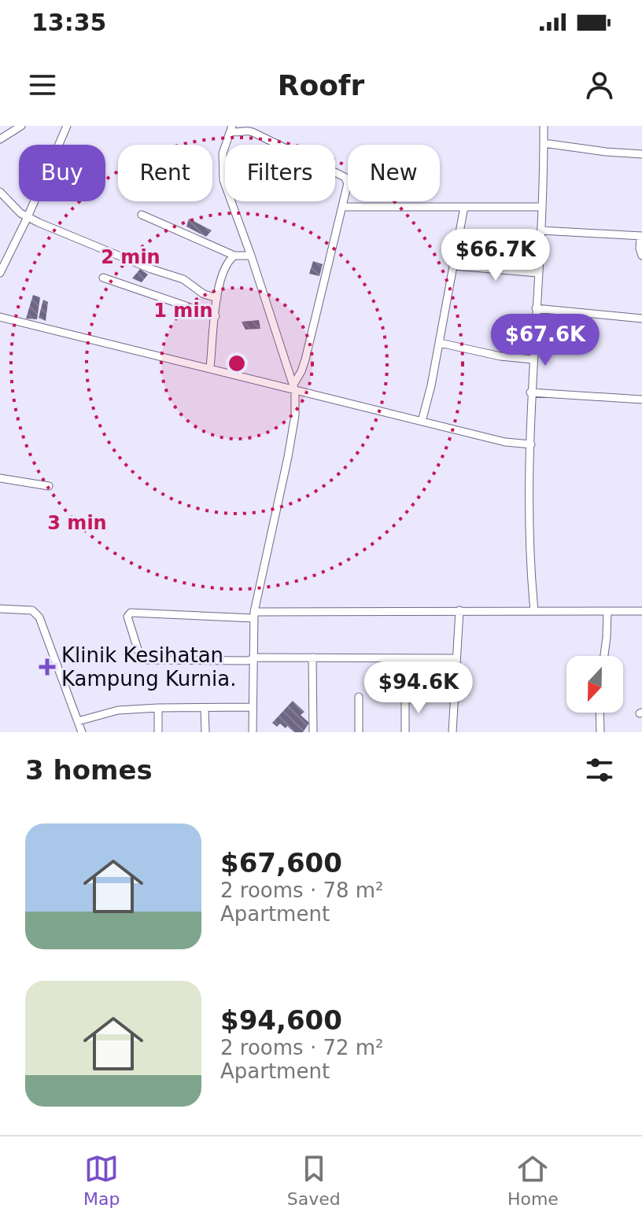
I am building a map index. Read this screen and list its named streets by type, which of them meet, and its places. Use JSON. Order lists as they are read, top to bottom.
{
  "places": {
    "health": ["Klinik Kesihatan Kampung Kurnia."]
  },
  "north": "bottom",
  "page": {
    "status": "13:35",
    "header": "Roofr",
    "chip": [
      "Buy",
      "Rent",
      "Filters",
      "New"
    ],
    "price": ["$66.7K", "$67.6K", "$94.6K"],
    "heading": "3 homes",
    "list": [
      {
        "name": "$67,600",
        "note": "2 rooms · 78 m² · Apartment"
      },
      {
        "name": "$94,600",
        "note": "2 rooms · 72 m² · Apartment"
      }
    ],
    "tabs": ["Map", "Saved", "Home"]
  },
  "rings": ["2 min", "1 min", "3 min"]
}
